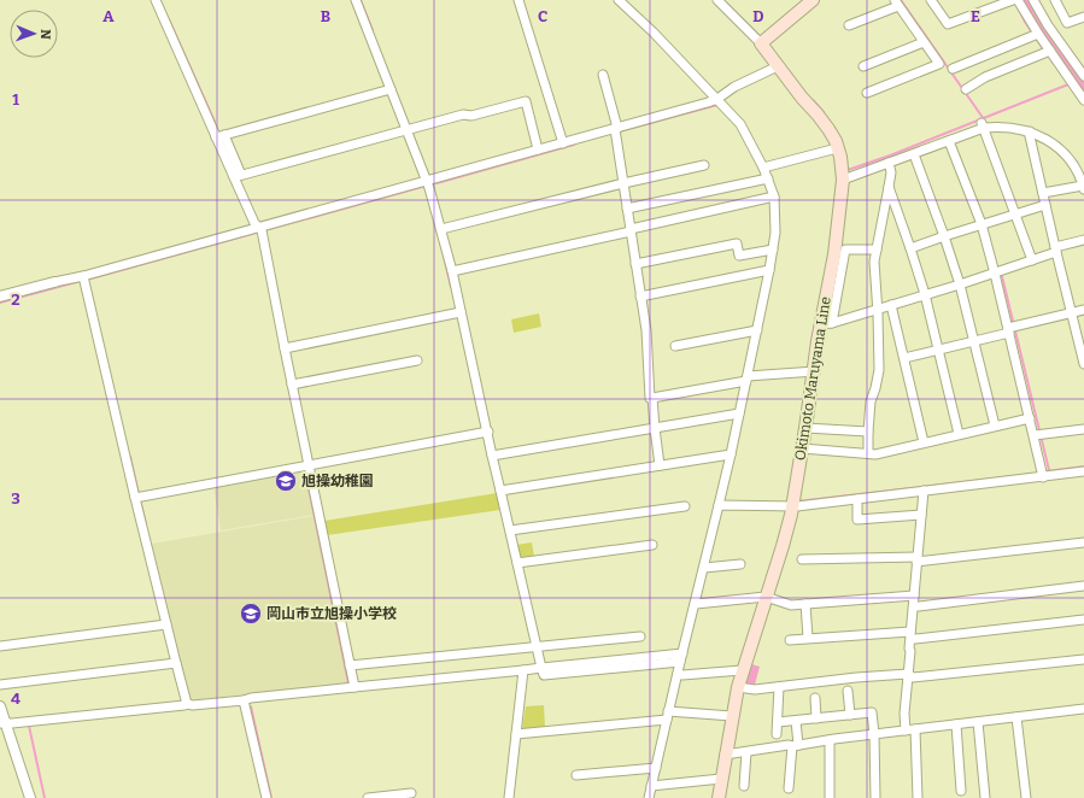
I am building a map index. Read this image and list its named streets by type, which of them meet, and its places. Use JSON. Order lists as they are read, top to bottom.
{
  "streets": {
    "main road": ["Okimoto Maruyama Line"]
  },
  "places": {
    "school or university": ["旭操幼稚園", "岡山市立旭操小学校"]
  },
  "north": "right",
  "grid": {
    "columns": [
      "A",
      "B",
      "C",
      "D",
      "E"
    ],
    "rows": [
      "1",
      "2",
      "3",
      "4"
    ]
  }
}
